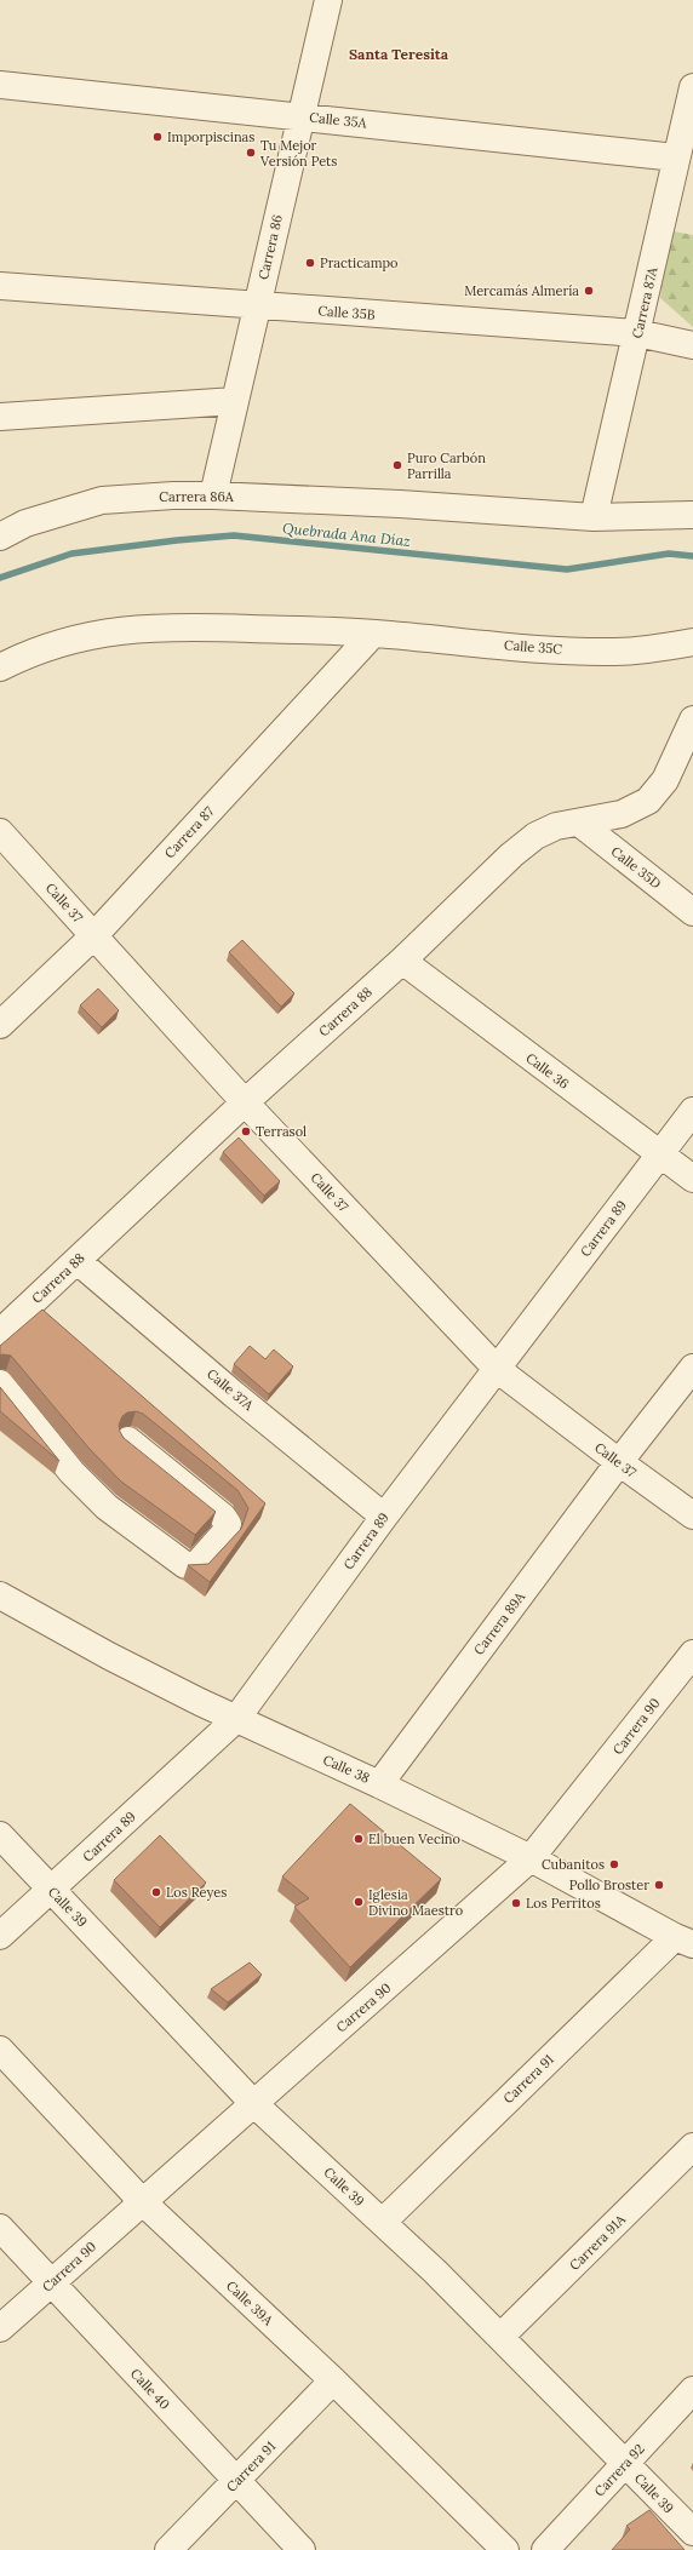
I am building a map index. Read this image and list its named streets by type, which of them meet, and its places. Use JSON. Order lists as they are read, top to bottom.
{
  "streets": {
    "street": [
      "Calle 35A",
      "Carrera 86",
      "Carrera 87A",
      "Calle 35B",
      "Carrera 86A",
      "Calle 35C",
      "Carrera 87",
      "Calle 35D",
      "Calle 37",
      "Carrera 88",
      "Calle 36",
      "Carrera 89",
      "Calle 37A",
      "Carrera 89A",
      "Carrera 90",
      "Calle 38",
      "Calle 39",
      "Carrera 91",
      "Carrera 91A",
      "Calle 39A",
      "Calle 40",
      "Carrera 92"
    ]
  },
  "crossings": [
    ["Calle 35A", "Carrera 86"],
    ["Calle 35A", "Carrera 87A"],
    ["Carrera 86", "Calle 35B"],
    ["Carrera 86", "Carrera 86A"],
    ["Carrera 87A", "Calle 35B"],
    ["Carrera 87A", "Carrera 86A"],
    ["Calle 35C", "Carrera 87"],
    ["Carrera 87", "Calle 37"],
    ["Calle 35D", "Carrera 88"],
    ["Calle 37", "Carrera 88"],
    ["Calle 37", "Carrera 89"],
    ["Calle 37", "Carrera 89A"],
    ["Carrera 88", "Calle 36"],
    ["Carrera 88", "Calle 37A"],
    ["Calle 36", "Carrera 89"],
    ["Carrera 89", "Calle 37A"],
    ["Carrera 89", "Calle 38"],
    ["Carrera 89", "Calle 39"],
    ["Carrera 89A", "Calle 38"],
    ["Carrera 90", "Calle 38"],
    ["Carrera 90", "Calle 39"],
    ["Carrera 90", "Calle 39A"],
    ["Carrera 90", "Calle 40"],
    ["Calle 38", "Carrera 91"],
    ["Calle 39", "Carrera 91"],
    ["Calle 39", "Carrera 91A"],
    ["Calle 39", "Carrera 92"],
    ["Carrera 91", "Calle 39A"],
    ["Carrera 91", "Calle 40"]
  ],
  "districts": ["Santa Teresita"],
  "water": ["Quebrada Ana Díaz"],
  "places": [
    "Imporpiscinas",
    "Tu Mejor Versión Pets",
    "Practicampo",
    "Mercamás Almería",
    "Puro Carbón Parrilla",
    "Terrasol",
    "El buen Vecino",
    "Cubanitos",
    "Pollo Broster",
    "Los Reyes",
    "Iglesia Divino Maestro",
    "Los Perritos"
  ]
}
